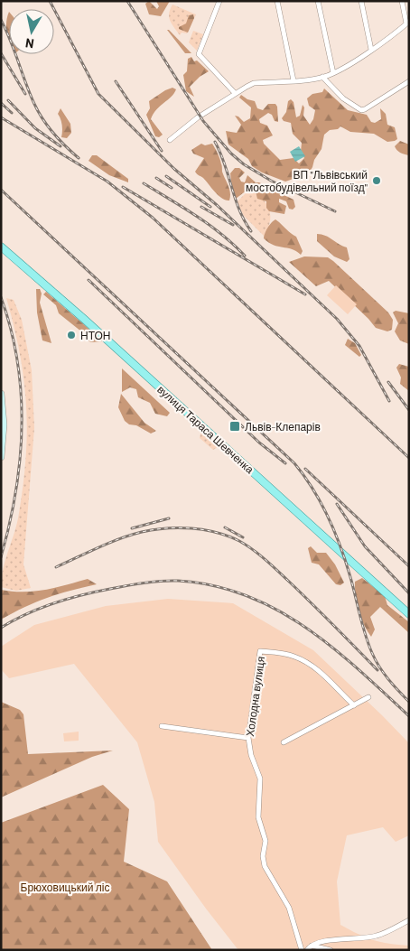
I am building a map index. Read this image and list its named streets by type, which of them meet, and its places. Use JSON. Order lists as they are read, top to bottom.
{
  "streets": {
    "main road": ["вулиця Тараса Шевченка"],
    "street": ["Холодна вулиця"]
  },
  "parks": ["Брюховицький ліс"],
  "places": {
    "other": ["ВП \"Львівський мостобудівельний поїзд\"", "НТОН"],
    "transit": ["Львів-Клепарів"]
  },
  "north": "bottom"
}
